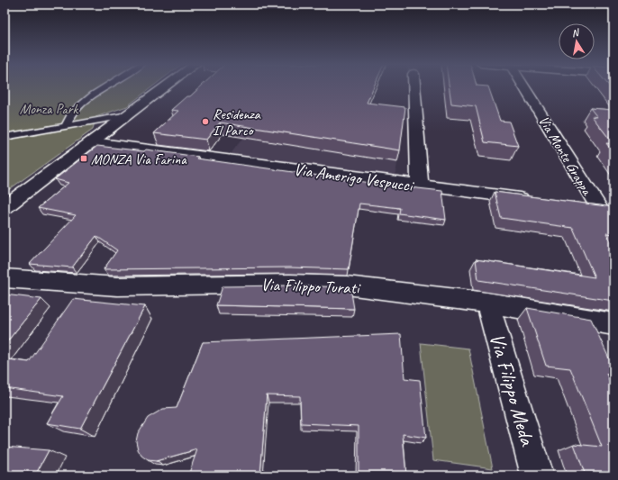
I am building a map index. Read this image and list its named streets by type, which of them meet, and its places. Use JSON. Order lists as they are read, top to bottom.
{
  "streets": {
    "street": [
      "Via Monte Grappa",
      "Via Amerigo Vespucci",
      "Via Filippo Turati",
      "Via Filippo Meda"
    ]
  },
  "crossings": [
    ["Via Filippo Turati", "Via Filippo Meda"]
  ],
  "parks": ["Monza Park"],
  "places": {
    "other": ["Residenza Il Parco"],
    "transit": ["MONZA Via Farina"]
  },
  "north": "top"
}
